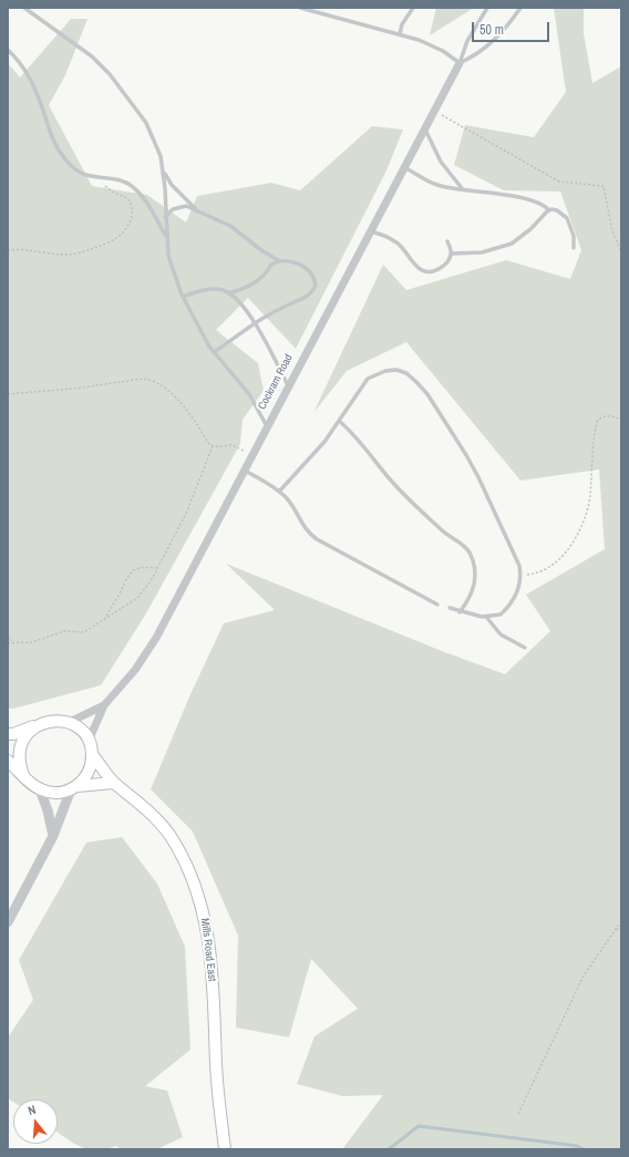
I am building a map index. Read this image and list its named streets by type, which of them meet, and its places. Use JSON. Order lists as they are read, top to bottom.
{
  "streets": {
    "main road": ["Mills Road East"],
    "street": ["Cockram Road"]
  },
  "crossings": [
    ["Cockram Road", "Mills Road East"]
  ],
  "scale_bar": "50 m",
  "north": "top"
}
